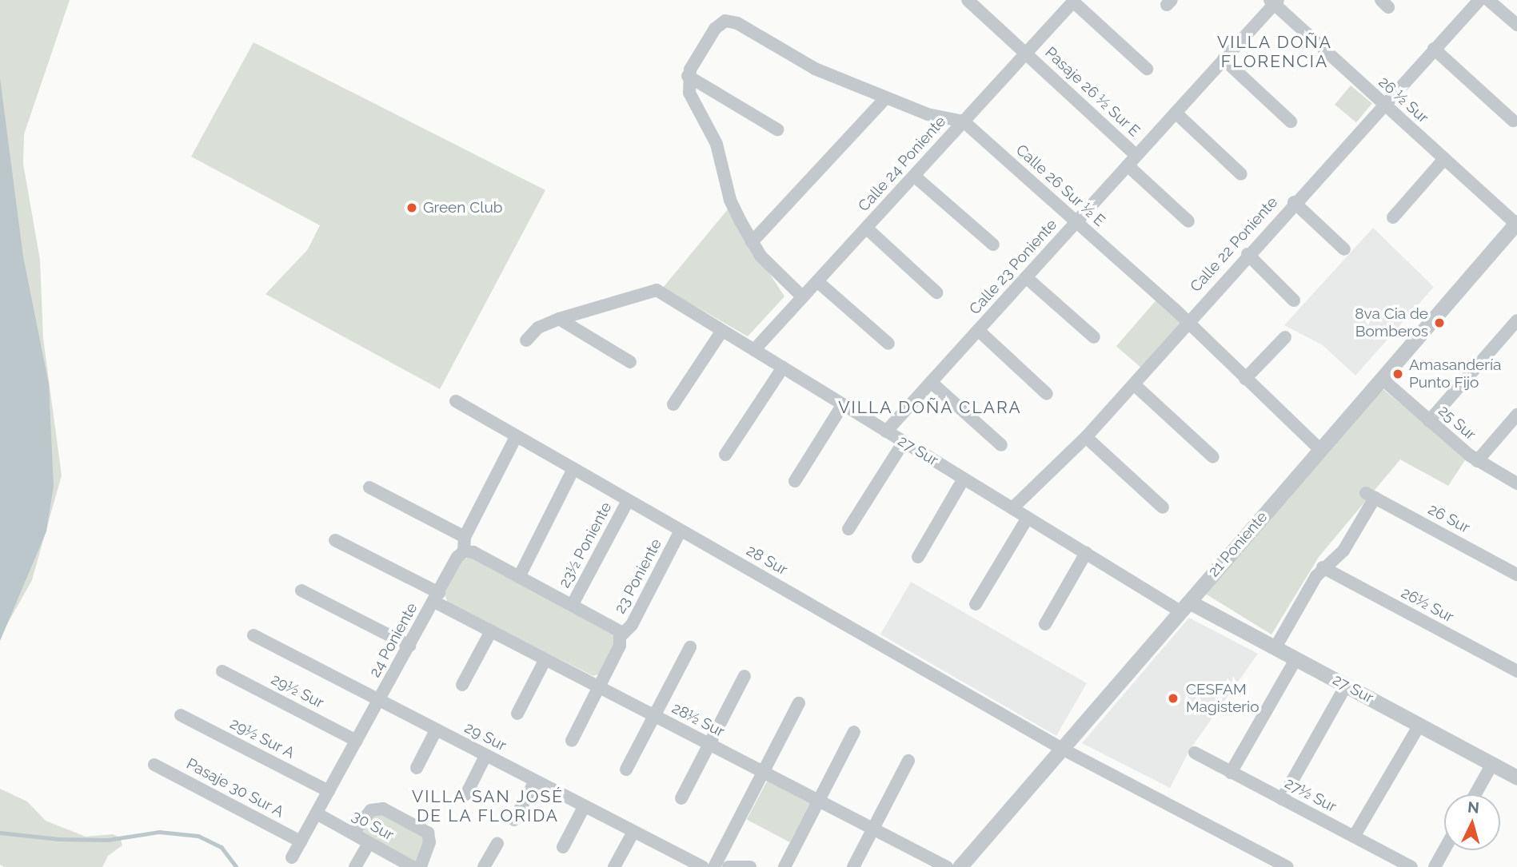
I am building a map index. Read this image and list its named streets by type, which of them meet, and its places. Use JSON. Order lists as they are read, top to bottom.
{
  "streets": {
    "street": [
      "Pasaje 26 ½ Sur E",
      "26 ½ Sur",
      "Calle 24 Poniente",
      "Calle 26 Sur ½ E",
      "Calle 22 Poniente",
      "Calle 23 Poniente",
      "25 Sur",
      "27 Sur",
      "26 Sur",
      "21 Poniente",
      "23½ Poniente",
      "28 Sur",
      "23 Poniente",
      "26½ Sur",
      "24 Poniente",
      "29½ Sur",
      "28½ Sur",
      "29 Sur",
      "29½ Sur A",
      "Pasaje 30 Sur A",
      "27½ Sur",
      "30 Sur"
    ]
  },
  "crossings": [
    ["Pasaje 26 ½ Sur E", "Calle 24 Poniente"],
    ["Pasaje 26 ½ Sur E", "Calle 23 Poniente"],
    ["26 ½ Sur", "Calle 22 Poniente"],
    ["26 ½ Sur", "Calle 23 Poniente"],
    ["26 ½ Sur", "21 Poniente"],
    ["Calle 24 Poniente", "Calle 26 Sur ½ E"],
    ["Calle 24 Poniente", "27 Sur"],
    ["Calle 26 Sur ½ E", "Calle 22 Poniente"],
    ["Calle 26 Sur ½ E", "Calle 23 Poniente"],
    ["Calle 26 Sur ½ E", "21 Poniente"],
    ["Calle 22 Poniente", "27 Sur"],
    ["Calle 23 Poniente", "27 Sur"],
    ["25 Sur", "21 Poniente"],
    ["27 Sur", "21 Poniente"],
    ["26 Sur", "26½ Sur"],
    ["21 Poniente", "28 Sur"],
    ["23½ Poniente", "28 Sur"],
    ["28 Sur", "23 Poniente"],
    ["28 Sur", "24 Poniente"],
    ["23 Poniente", "28½ Sur"],
    ["24 Poniente", "29½ Sur"],
    ["24 Poniente", "28½ Sur"],
    ["24 Poniente", "29 Sur"],
    ["24 Poniente", "29½ Sur A"],
    ["24 Poniente", "Pasaje 30 Sur A"],
    ["24 Poniente", "30 Sur"]
  ],
  "districts": ["VILLA DOÑA FLORENCIA", "VILLA DOÑA CLARA", "VILLA SAN JOSÉ DE LA FLORIDA"],
  "places": [
    "Green Club",
    "8va Cia de Bomberos",
    "Amasandería Punto Fijo",
    "CESFAM Magisterio"
  ],
  "north": "top"
}
